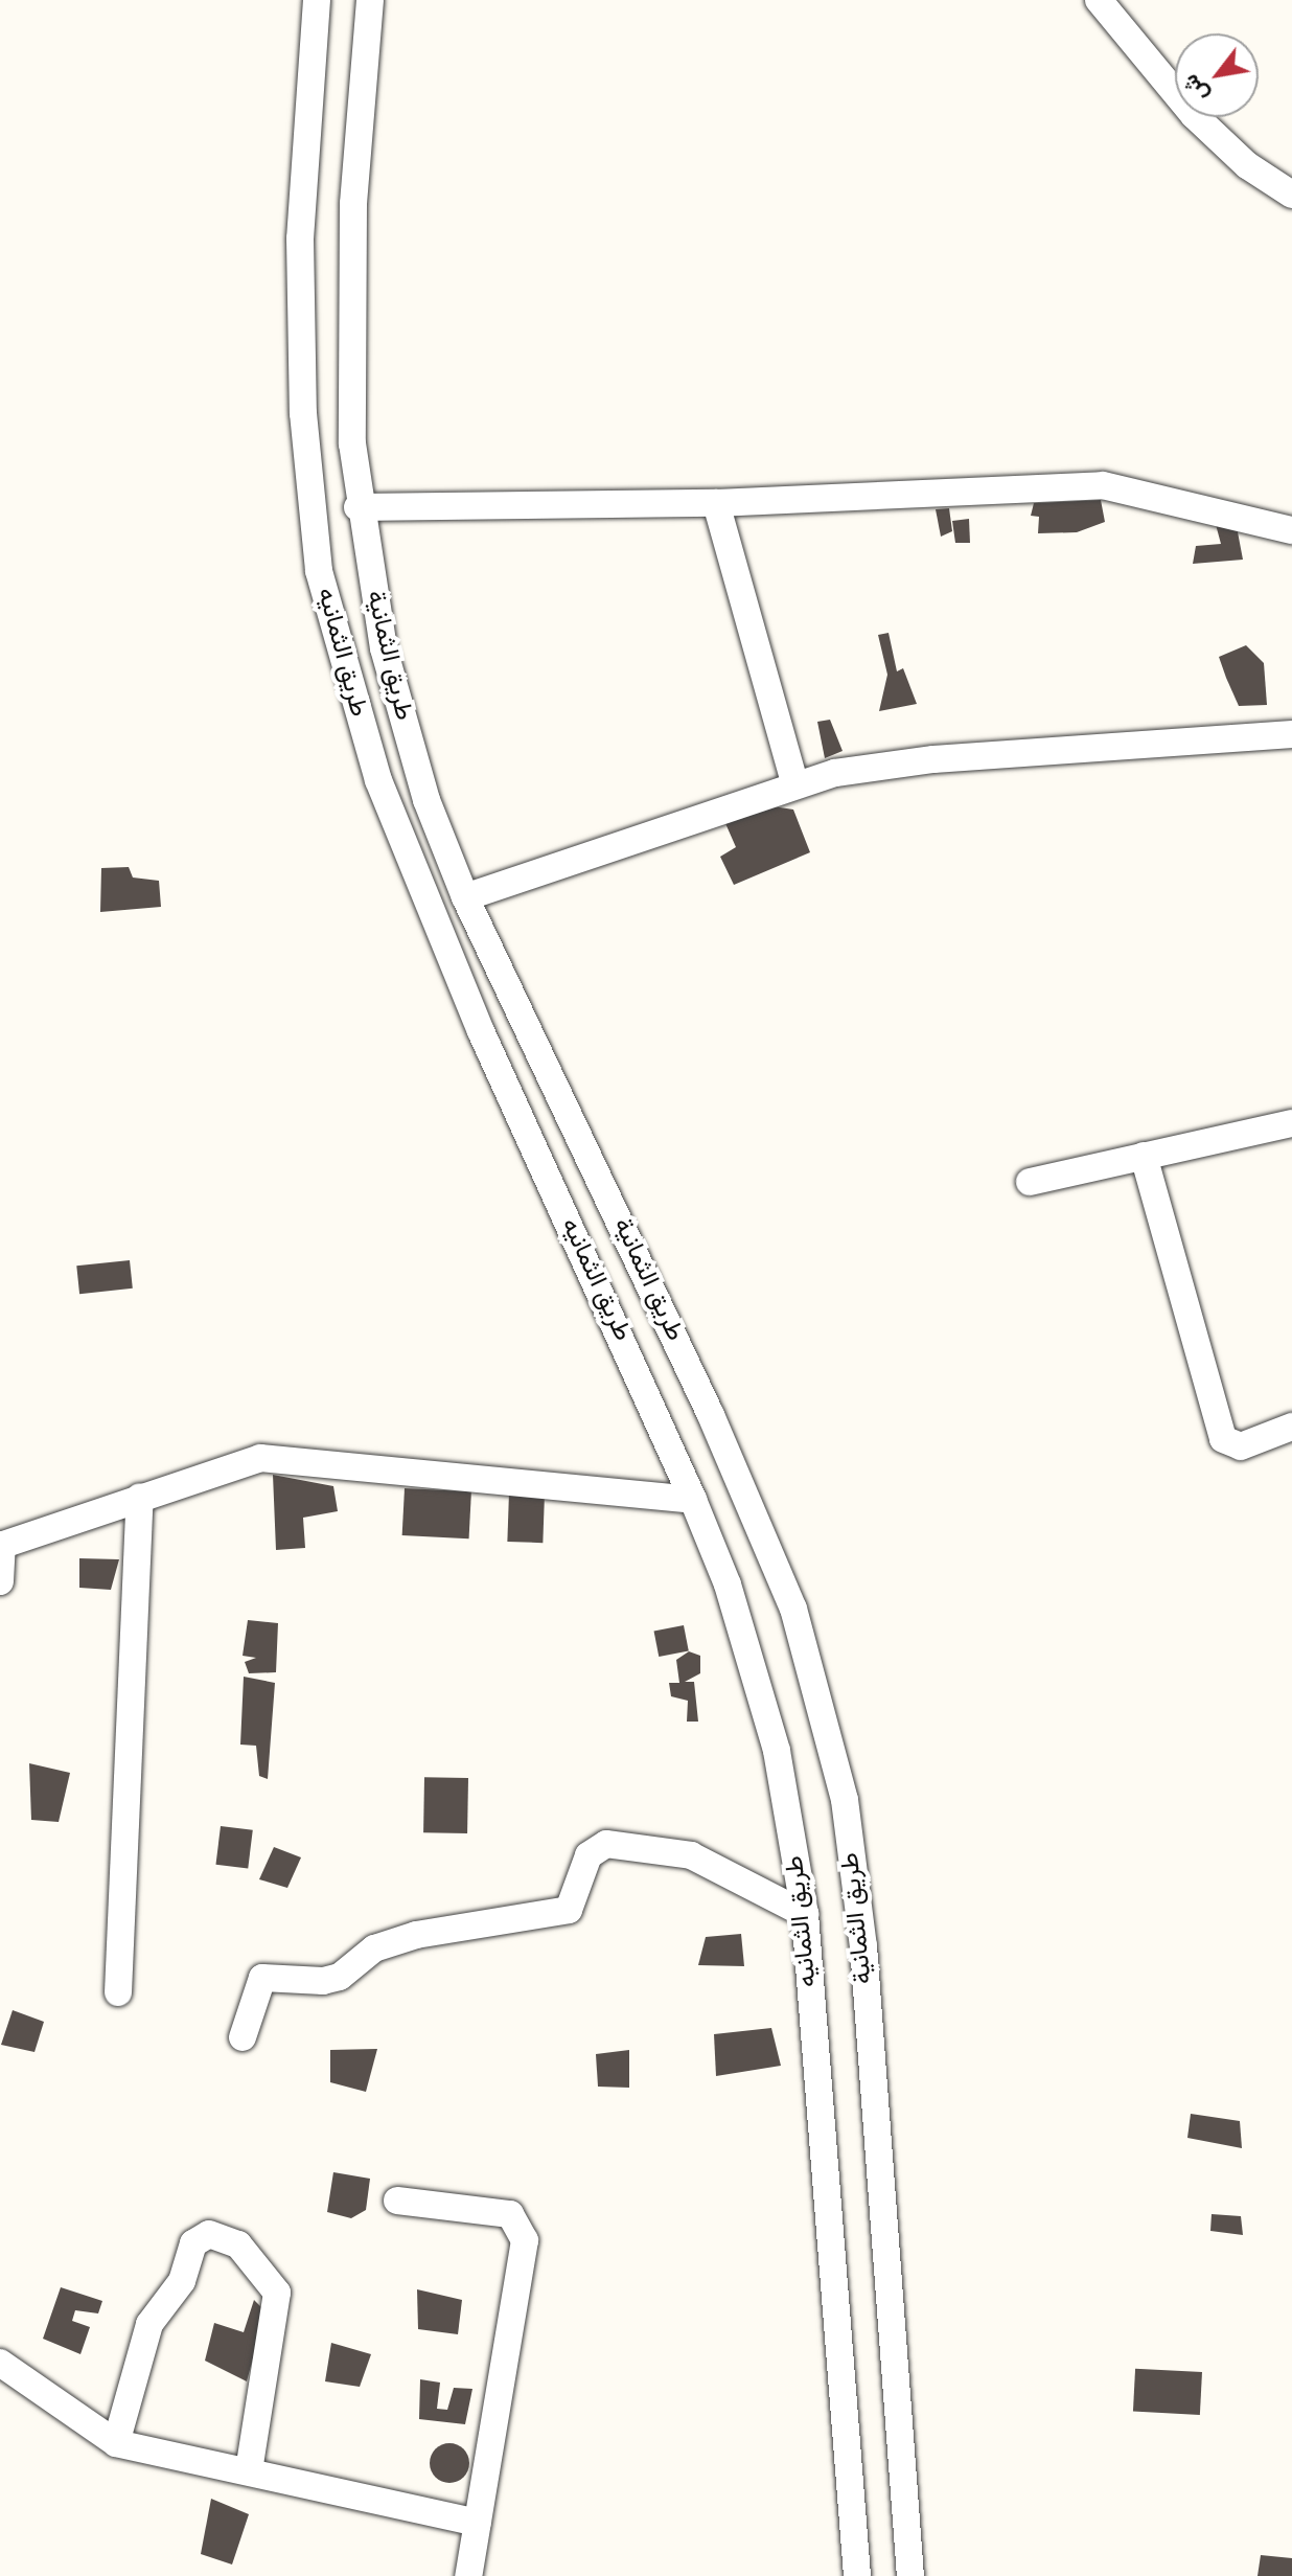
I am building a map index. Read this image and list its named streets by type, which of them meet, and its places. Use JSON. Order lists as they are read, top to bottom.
{
  "streets": {
    "street": ["طريق الثمانيه", "طريق الثمانية"]
  },
  "north": "bottom left"
}
